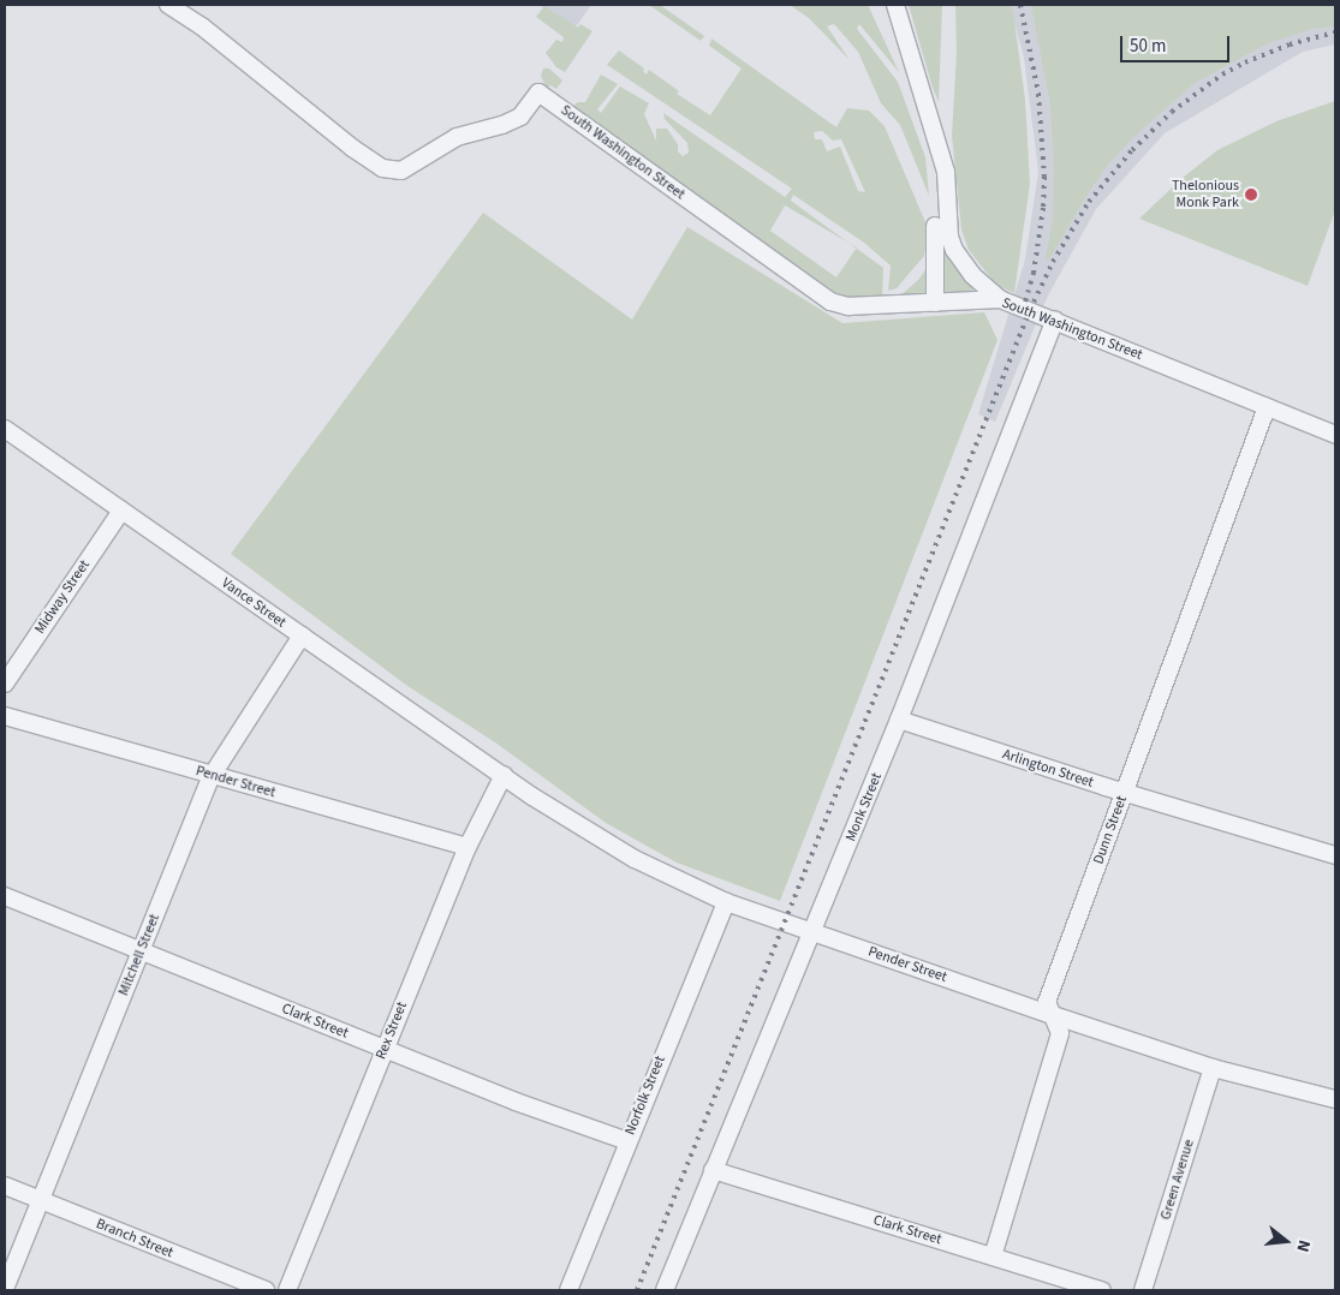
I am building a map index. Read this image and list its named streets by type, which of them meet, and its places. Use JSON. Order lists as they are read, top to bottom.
{
  "streets": {
    "street": [
      "South Washington Street",
      "Midway Street",
      "Vance Street",
      "Arlington Street",
      "Pender Street",
      "Monk Street",
      "Dunn Street",
      "Mitchell Street",
      "Clark Street",
      "Rex Street",
      "Norfolk Street",
      "Green Avenue",
      "Branch Street"
    ]
  },
  "crossings": [
    ["South Washington Street", "Monk Street"],
    ["South Washington Street", "Dunn Street"],
    ["Midway Street", "Vance Street"],
    ["Vance Street", "Pender Street"],
    ["Vance Street", "Mitchell Street"],
    ["Vance Street", "Rex Street"],
    ["Arlington Street", "Monk Street"],
    ["Arlington Street", "Dunn Street"],
    ["Pender Street", "Monk Street"],
    ["Pender Street", "Dunn Street"],
    ["Pender Street", "Mitchell Street"],
    ["Pender Street", "Rex Street"],
    ["Pender Street", "Norfolk Street"],
    ["Pender Street", "Green Avenue"],
    ["Monk Street", "Clark Street"],
    ["Dunn Street", "Clark Street"],
    ["Mitchell Street", "Clark Street"],
    ["Mitchell Street", "Branch Street"],
    ["Clark Street", "Rex Street"],
    ["Clark Street", "Norfolk Street"]
  ],
  "places": ["Thelonious Monk Park"],
  "scale_bar": "50 m",
  "north": "right"
}
